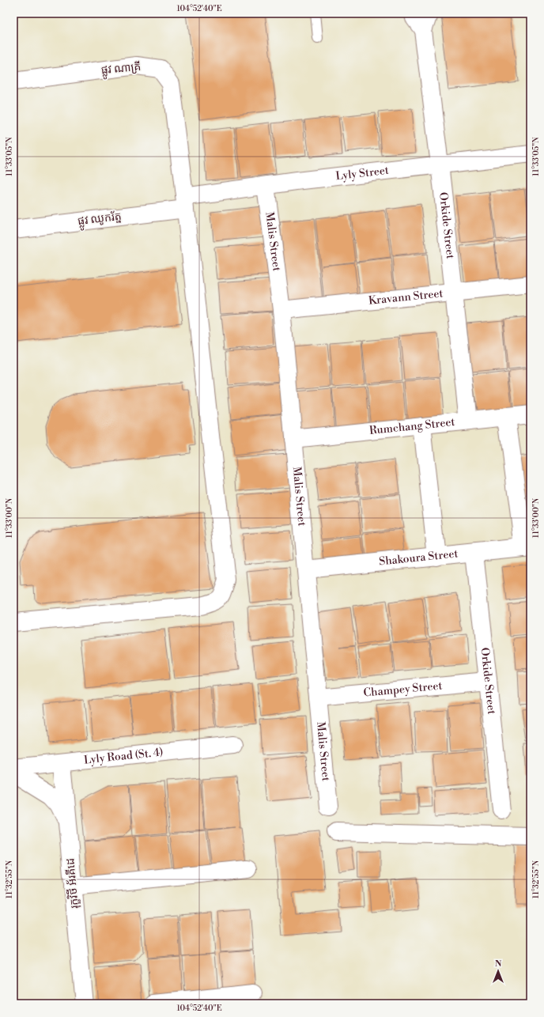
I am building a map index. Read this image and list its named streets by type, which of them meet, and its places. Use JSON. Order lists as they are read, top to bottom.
{
  "streets": {
    "street": [
      "ផ្លូវ ណាគ្រី",
      "Lyly Street",
      "ផ្លូវ ឈូករ័ត្ន",
      "Orkide Street",
      "Malis Street",
      "Kravann Street",
      "Rumchang Street",
      "Shakoura Street",
      "Champey Street",
      "Lyly Road (St. 4)",
      "រុក្ខវិថី អ័រគីដេ"
    ]
  },
  "crossings": [
    ["ផ្លូវ ណាគ្រី", "Lyly Street"],
    ["ផ្លូវ ណាគ្រី", "ផ្លូវ ឈូករ័ត្ន"],
    ["Lyly Street", "ផ្លូវ ឈូករ័ត្ន"],
    ["Lyly Street", "Orkide Street"],
    ["Lyly Street", "Malis Street"],
    ["Orkide Street", "Kravann Street"],
    ["Orkide Street", "Rumchang Street"],
    ["Orkide Street", "Shakoura Street"],
    ["Orkide Street", "Champey Street"],
    ["Malis Street", "Kravann Street"],
    ["Malis Street", "Rumchang Street"],
    ["Malis Street", "Shakoura Street"],
    ["Malis Street", "Champey Street"],
    ["Lyly Road (St. 4)", "រុក្ខវិថី អ័រគីដេ"]
  ],
  "north": "top",
  "coordinates": [
    "104°52'40\"E",
    "11°33'05\"N",
    "11°33'00\"N",
    "11°32'55\"N"
  ]
}
